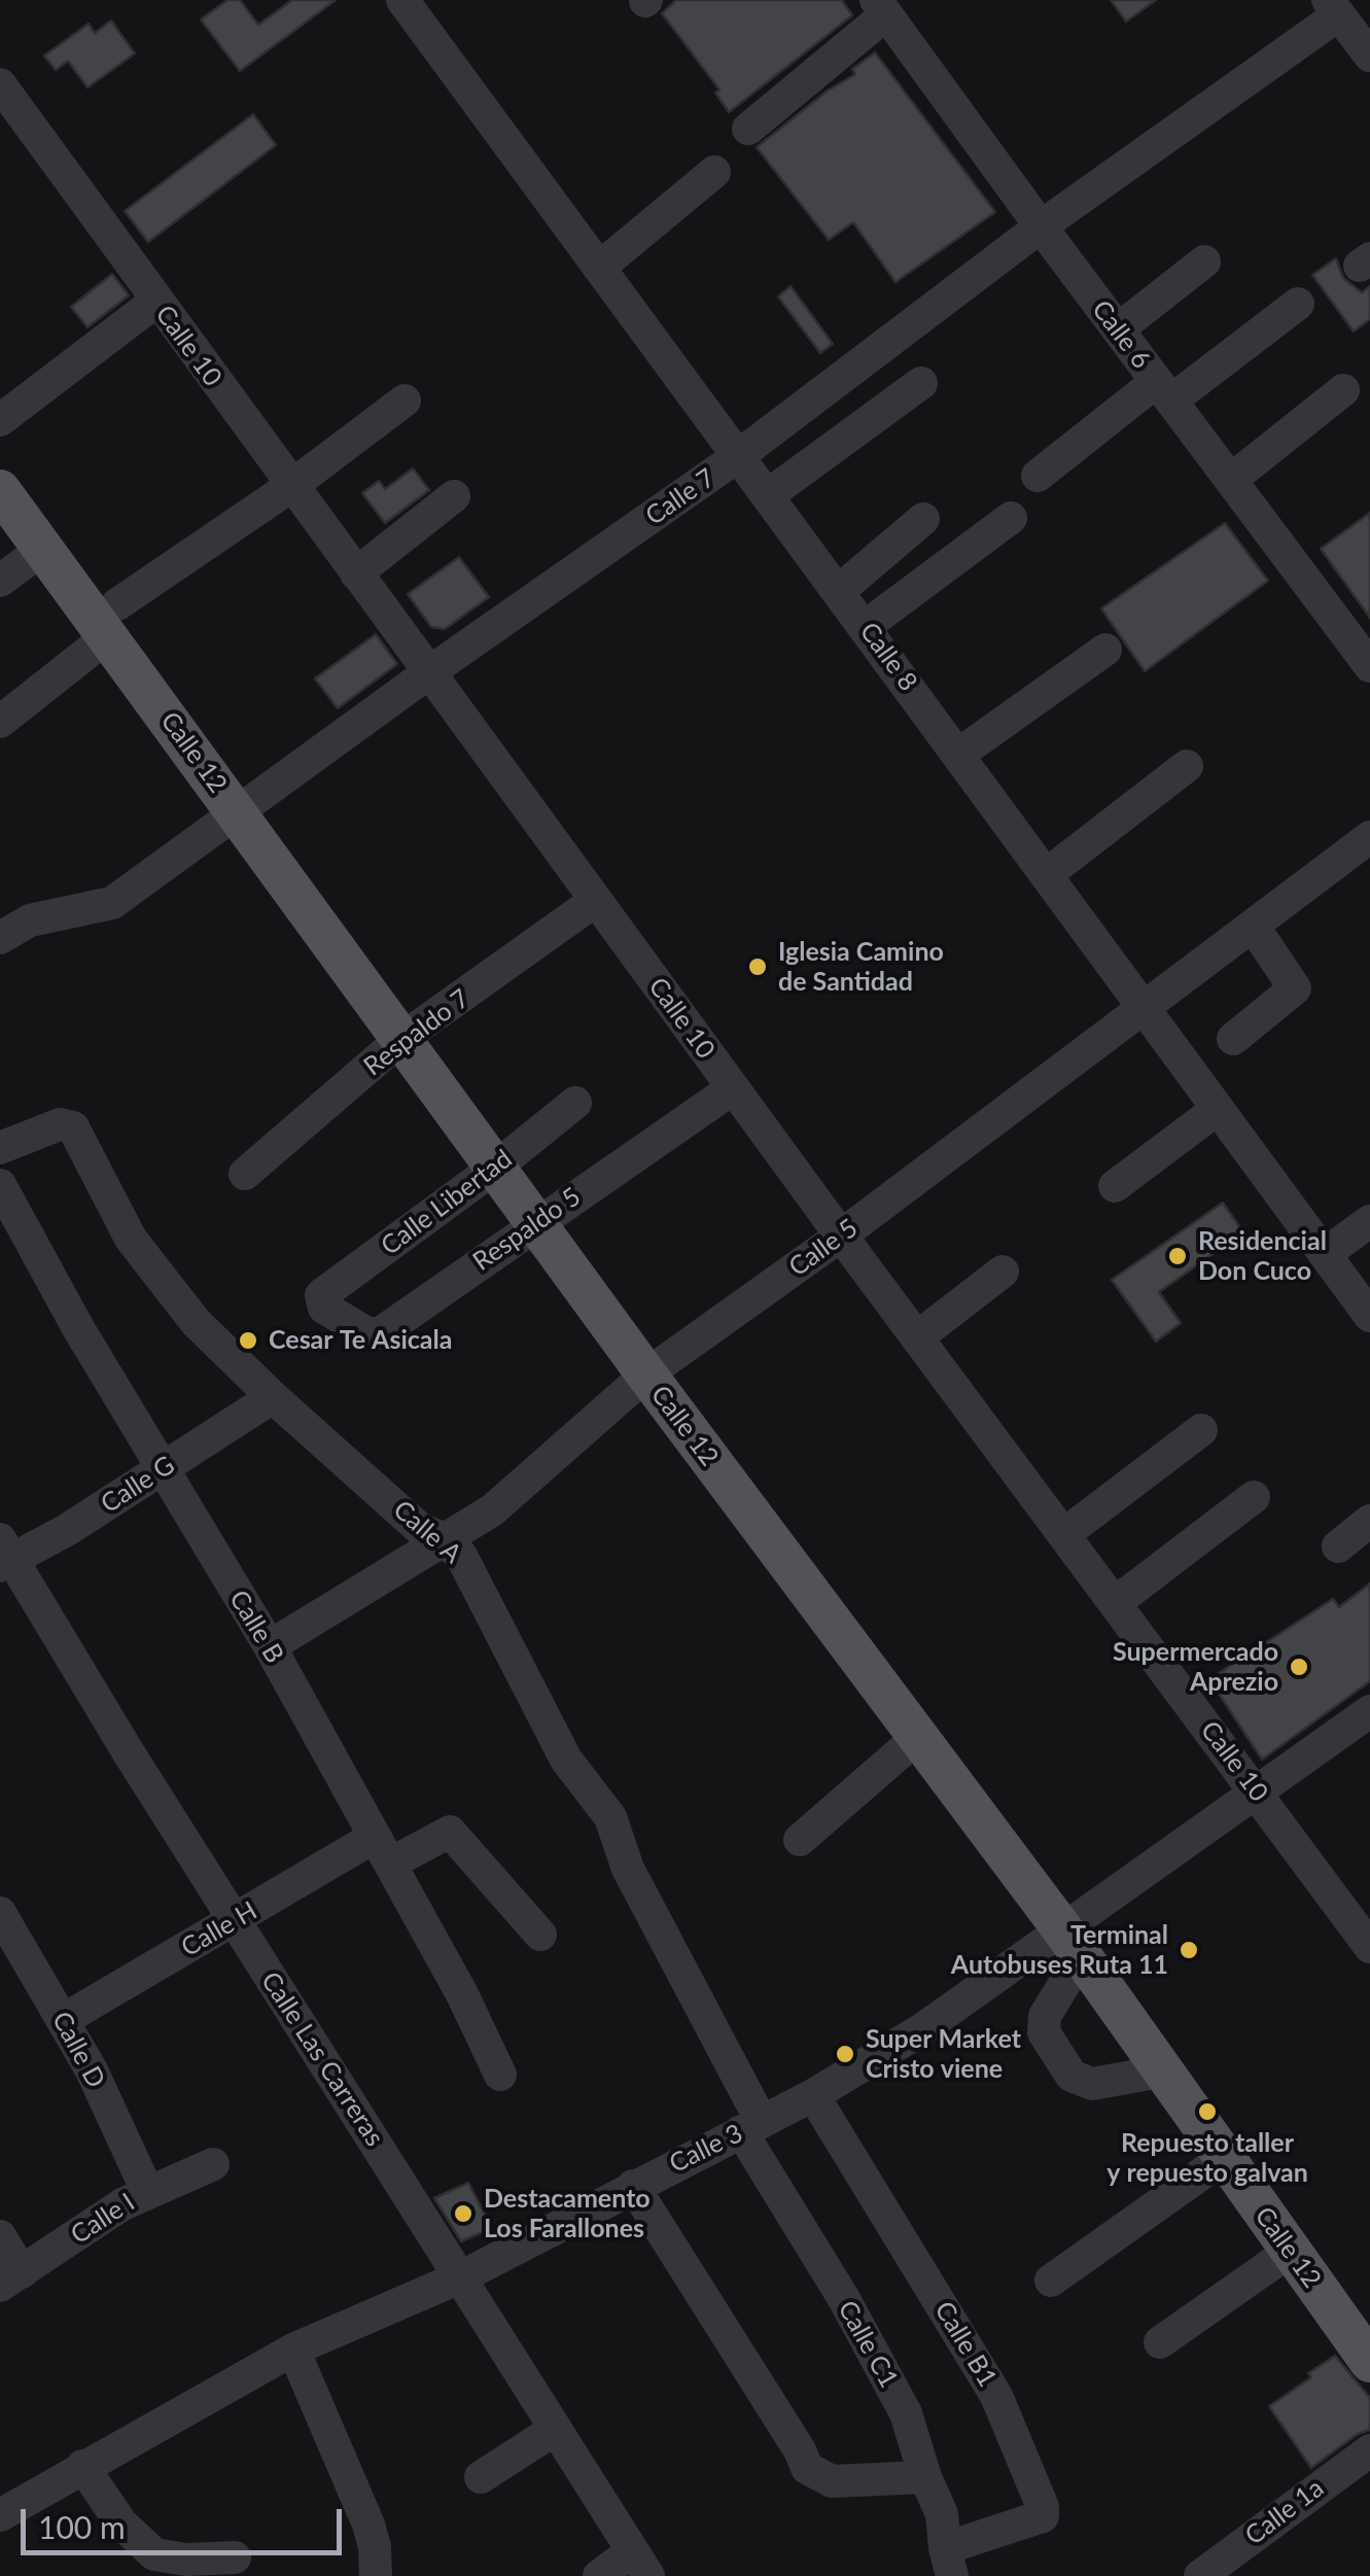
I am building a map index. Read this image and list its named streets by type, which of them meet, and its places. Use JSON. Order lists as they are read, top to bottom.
{
  "streets": {
    "main road": ["Calle 12"],
    "street": [
      "Calle 6",
      "Calle 10",
      "Calle 7",
      "Calle 8",
      "Respaldo 7",
      "Calle Libertad",
      "Respaldo 5",
      "Calle 5",
      "Calle G",
      "Calle A",
      "Calle B",
      "Calle H",
      "Calle D",
      "Calle Las Carreras",
      "Calle 3",
      "Calle I",
      "Calle C1",
      "Calle B1",
      "Calle 1a"
    ]
  },
  "crossings": [
    ["Calle 6", "Calle 7"],
    ["Calle 10", "Calle 7"],
    ["Calle 10", "Respaldo 7"],
    ["Calle 10", "Respaldo 5"],
    ["Calle 10", "Calle 5"],
    ["Calle 10", "Calle 3"],
    ["Calle 7", "Calle 8"],
    ["Calle 7", "Calle 12"],
    ["Calle 8", "Calle 5"],
    ["Calle 12", "Respaldo 7"],
    ["Calle 12", "Calle Libertad"],
    ["Calle 12", "Respaldo 5"],
    ["Calle 12", "Calle 5"],
    ["Calle 12", "Calle 3"],
    ["Calle Libertad", "Respaldo 5"],
    ["Calle 5", "Calle A"],
    ["Calle 5", "Calle B"],
    ["Calle G", "Calle A"],
    ["Calle G", "Calle B"],
    ["Calle G", "Calle Las Carreras"],
    ["Calle A", "Calle 3"],
    ["Calle A", "Calle C1"],
    ["Calle B", "Calle H"],
    ["Calle H", "Calle D"],
    ["Calle H", "Calle Las Carreras"],
    ["Calle D", "Calle I"],
    ["Calle Las Carreras", "Calle 3"],
    ["Calle 3", "Calle C1"],
    ["Calle 3", "Calle B1"],
    ["Calle C1", "Calle B1"]
  ],
  "places": [
    "Iglesia Camino de Santidad",
    "Residencial Don Cuco",
    "Cesar Te Asicala",
    "Supermercado Aprezio",
    "Terminal Autobuses Ruta 11",
    "Super Market Cristo viene",
    "Repuesto taller y repuesto galvan",
    "Destacamento Los Farallones"
  ],
  "scale_bar": "100 m"
}
